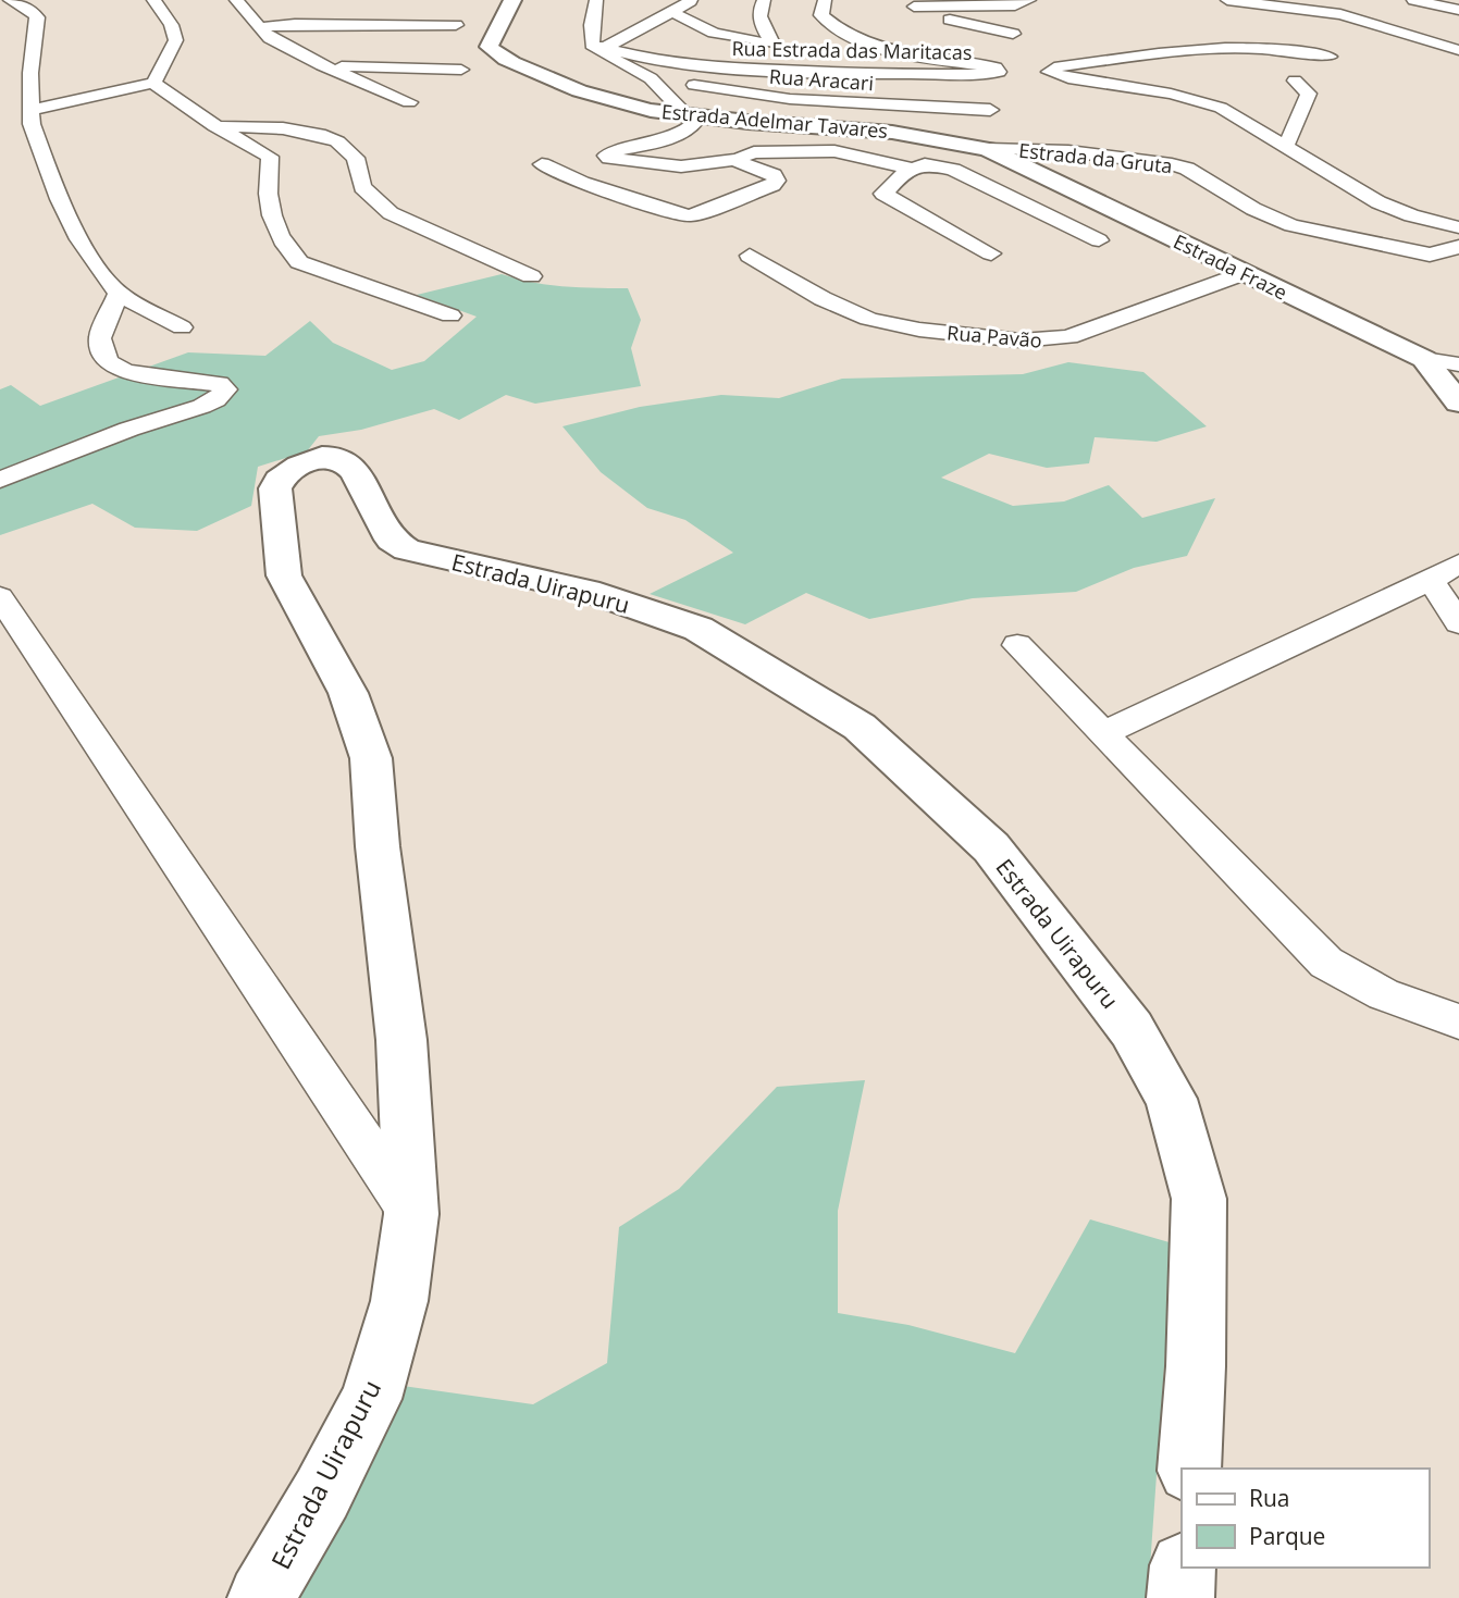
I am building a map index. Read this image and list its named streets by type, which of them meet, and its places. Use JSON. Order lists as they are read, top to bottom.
{
  "streets": {
    "street": [
      "Rua Estrada das Maritacas",
      "Rua Aracari",
      "Estrada Adelmar Tavares",
      "Estrada da Gruta",
      "Estrada Fraze",
      "Rua Pavão",
      "Estrada Uirapuru"
    ]
  },
  "crossings": [
    ["Estrada Adelmar Tavares", "Estrada da Gruta"],
    ["Estrada Adelmar Tavares", "Estrada Fraze"],
    ["Estrada da Gruta", "Estrada Fraze"],
    ["Estrada Fraze", "Rua Pavão"]
  ],
  "legend": ["Rua", "Parque"]
}
